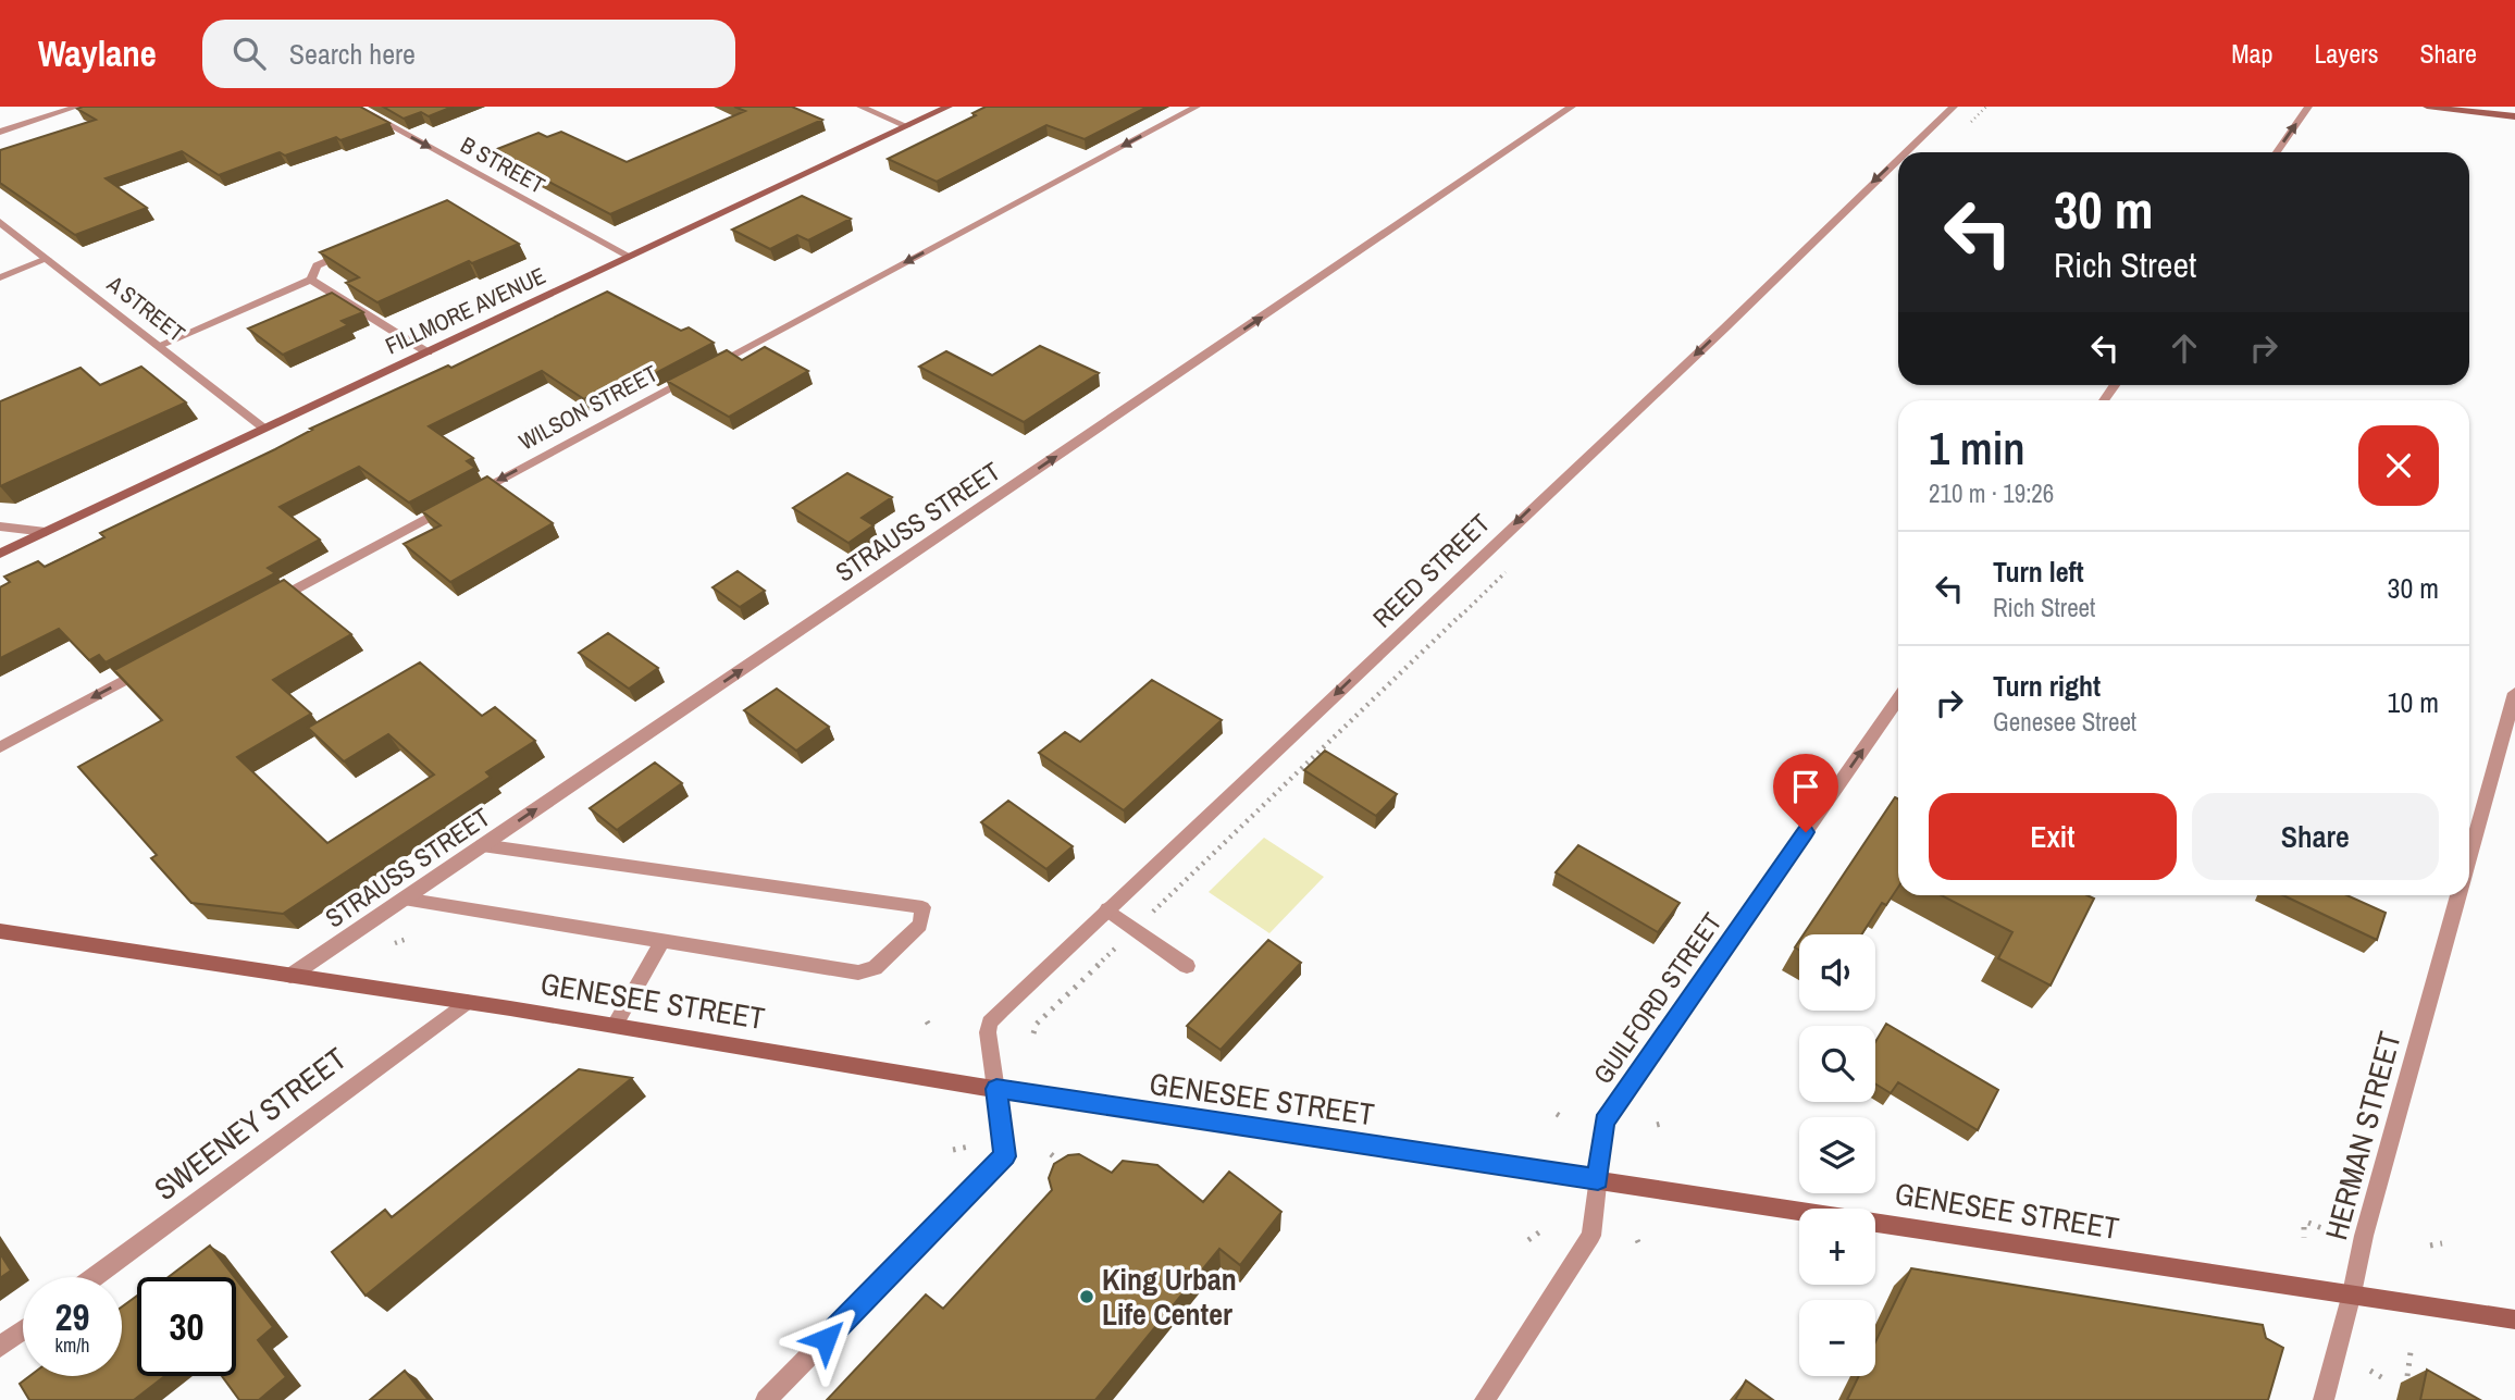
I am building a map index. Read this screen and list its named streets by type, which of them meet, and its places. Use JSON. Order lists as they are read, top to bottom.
{
  "streets": {
    "main road": ["FILLMORE AVENUE", "GENESEE STREET"],
    "street": [
      "B STREET",
      "A STREET",
      "WILSON STREET",
      "STRAUSS STREET",
      "REED STREET",
      "GUILFORD STREET",
      "SWEENEY STREET",
      "HERMAN STREET"
    ]
  },
  "crossings": [
    ["B STREET", "FILLMORE AVENUE"],
    ["A STREET", "FILLMORE AVENUE"],
    ["STRAUSS STREET", "GENESEE STREET"],
    ["REED STREET", "GENESEE STREET"],
    ["GUILFORD STREET", "GENESEE STREET"],
    ["GENESEE STREET", "SWEENEY STREET"],
    ["GENESEE STREET", "HERMAN STREET"]
  ],
  "one_way": [
    "B STREET",
    "WILSON STREET",
    "STRAUSS STREET",
    "REED STREET",
    "GUILFORD STREET"
  ],
  "places": ["King Urban Life Center"],
  "page": {
    "header": "Waylane",
    "search": "Search here",
    "nav": ["Map", "Layers", "Share"],
    "turn": ["30 m", "Rich Street"],
    "heading": ["1 min", "210 m · 19:26"],
    "list": [
      {
        "name": "Turn left",
        "note": "Rich Street",
        "value": "30 m"
      },
      {
        "name": "Turn right",
        "note": "Genesee Street",
        "value": "10 m"
      }
    ],
    "buttons": ["Exit", "Share"],
    "map_buttons": ["+", "−"],
    "speed": "29 km/h",
    "limit": "30"
  }
}
